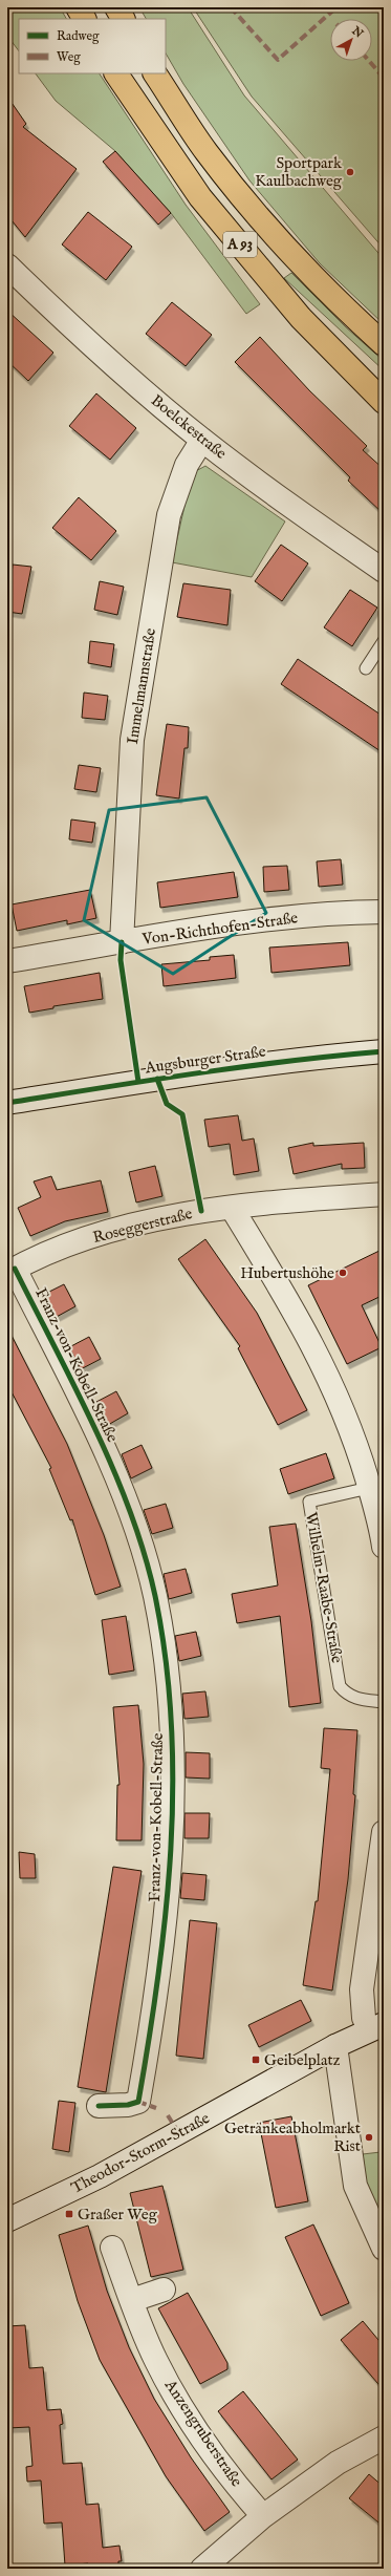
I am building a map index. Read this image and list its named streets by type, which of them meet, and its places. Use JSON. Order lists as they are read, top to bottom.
{
  "streets": {
    "highway": ["A 93"],
    "street": [
      "Boelckestraße",
      "Immelmannstraße",
      "Von-Richthofen-Straße",
      "Augsburger Straße",
      "Roseggerstraße",
      "Franz-von-Kobell-Straße",
      "Theodor-Storm-Straße",
      "Anzengruberstraße"
    ],
    "lane": ["Wilhelm-Raabe-Straße"]
  },
  "crossings": [
    ["Boelckestraße", "Immelmannstraße"],
    ["Immelmannstraße", "Von-Richthofen-Straße"],
    ["Roseggerstraße", "Franz-von-Kobell-Straße"]
  ],
  "places": {
    "other": ["Sportpark Kaulbachweg", "Hubertushöhe", "Getränkeabholmarkt Rist"],
    "transit": ["Geibelplatz", "Graßer Weg"]
  },
  "legend": ["Radweg", "Weg"],
  "north": "top right"
}
